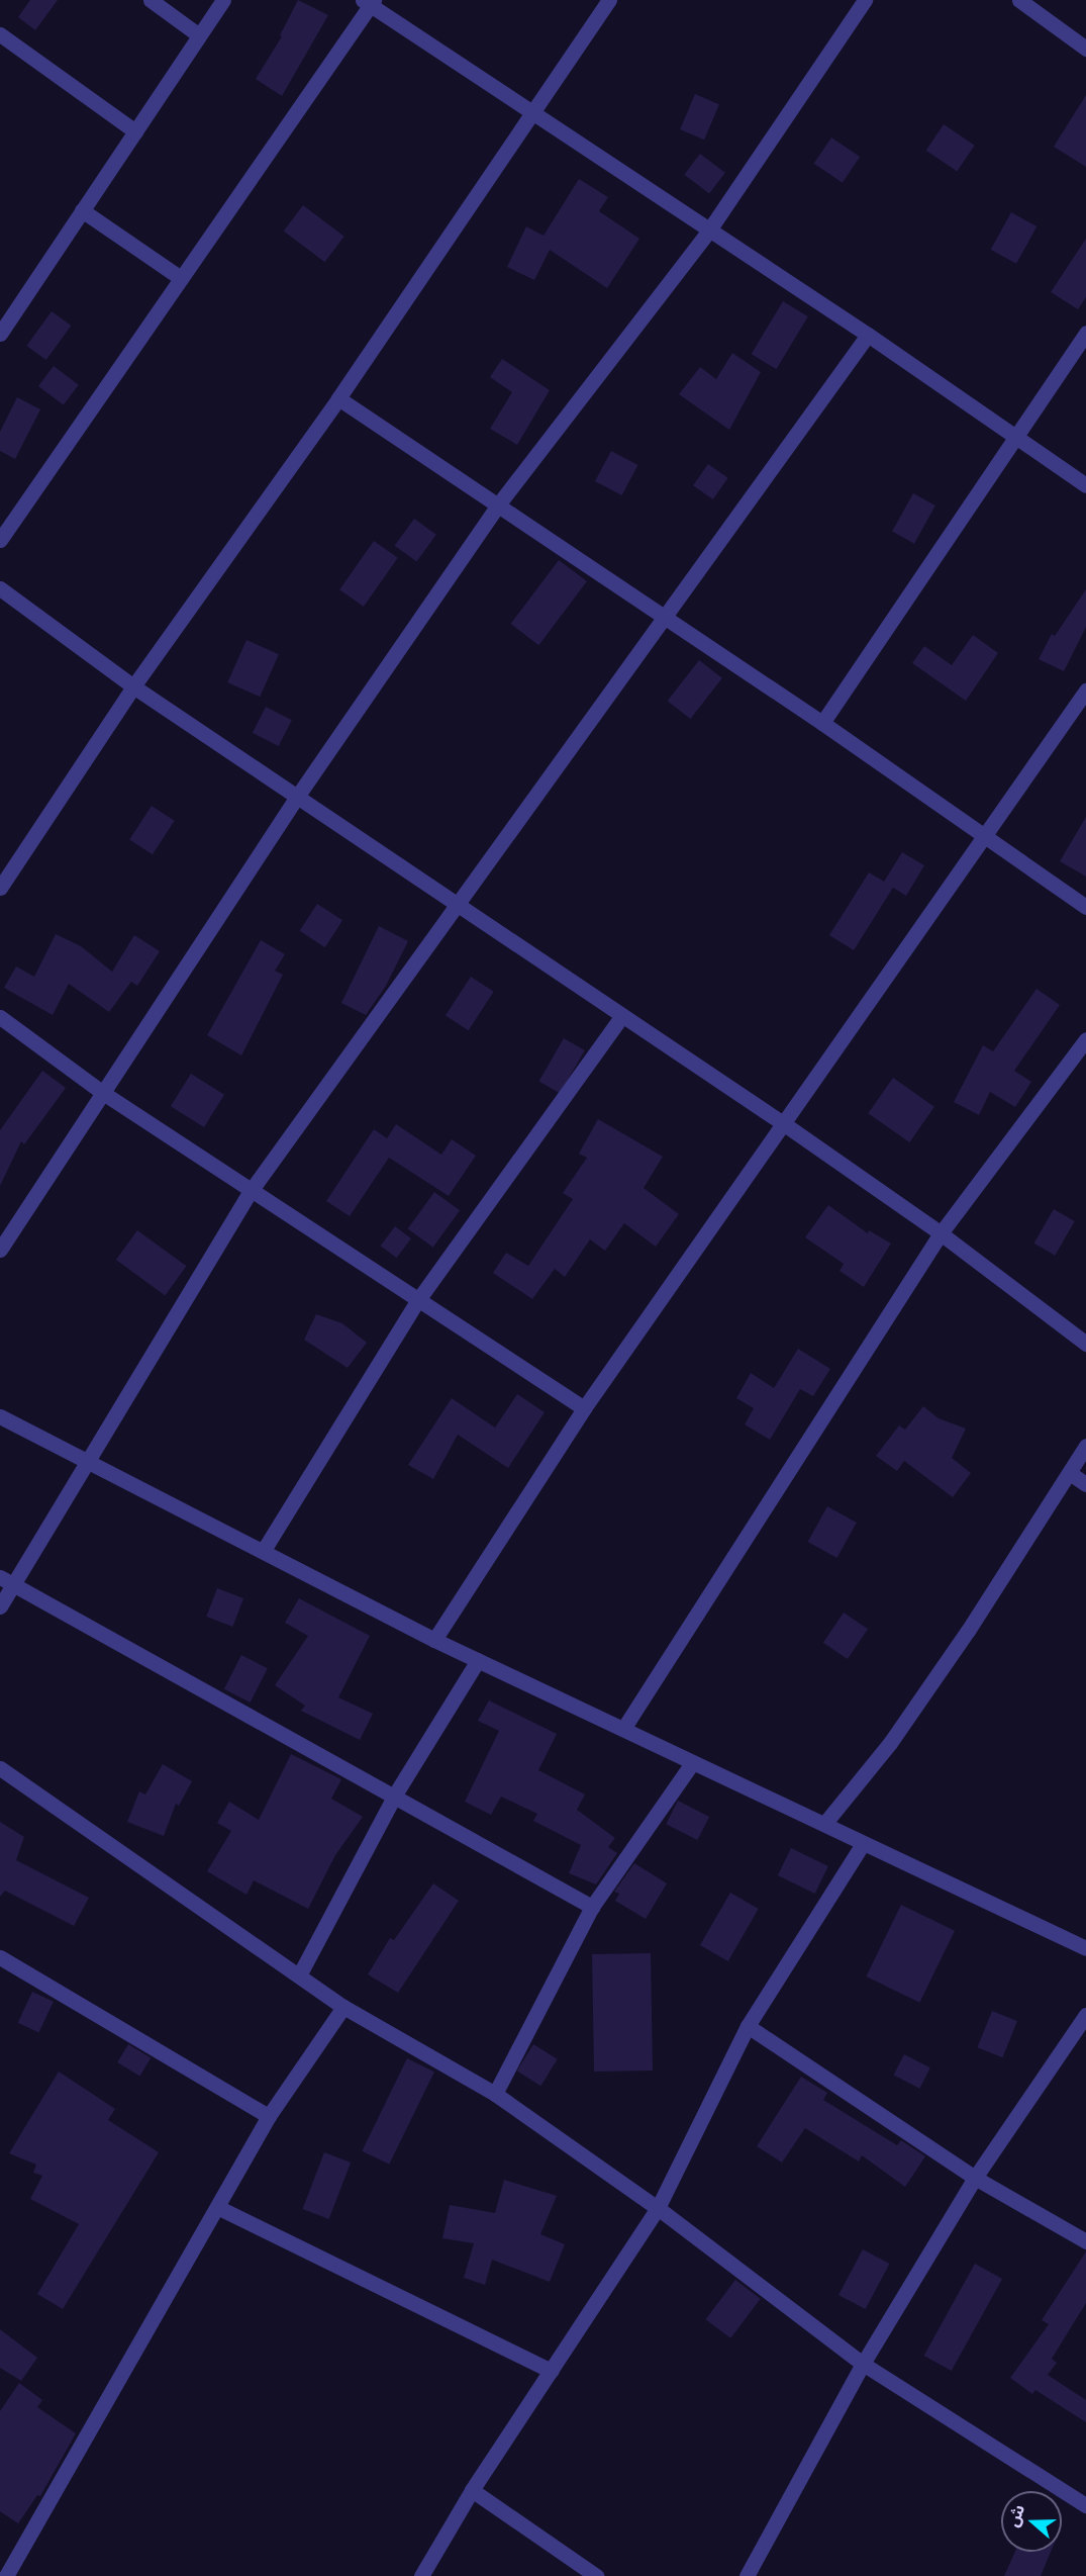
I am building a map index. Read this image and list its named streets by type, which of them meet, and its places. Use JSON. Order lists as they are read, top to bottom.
{
  "north": "left"
}
